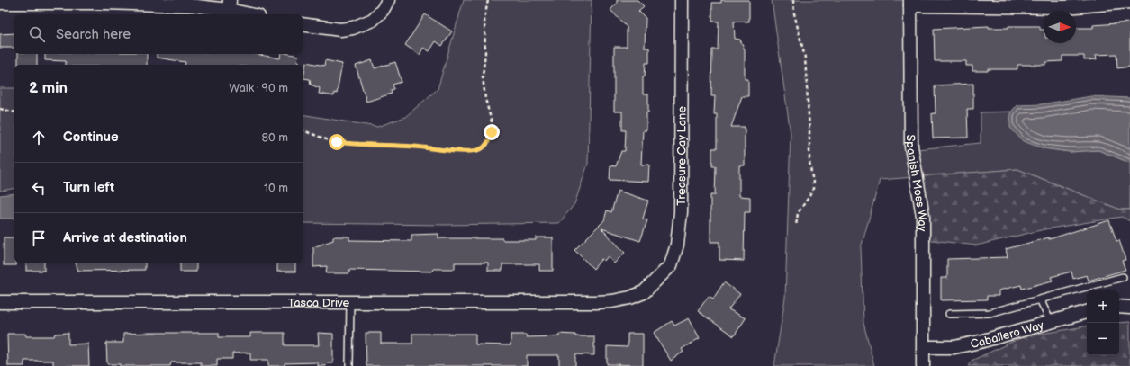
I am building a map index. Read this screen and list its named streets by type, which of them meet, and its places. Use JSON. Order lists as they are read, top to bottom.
{
  "streets": {
    "street": [
      "Treasure Cay Lane",
      "Spanish Moss Way",
      "Tasca Drive",
      "Caballero Way"
    ]
  },
  "crossings": [
    ["Treasure Cay Lane", "Tasca Drive"],
    ["Spanish Moss Way", "Caballero Way"]
  ],
  "north": "right",
  "page": {
    "search": "Search here",
    "heading": ["2 min", "Walk · 90 m"],
    "list": [
      ["Continue", "80 m"],
      ["Turn left", "10 m"],
      "Arrive at destination"
    ],
    "map_buttons": ["+", "−"]
  }
}
